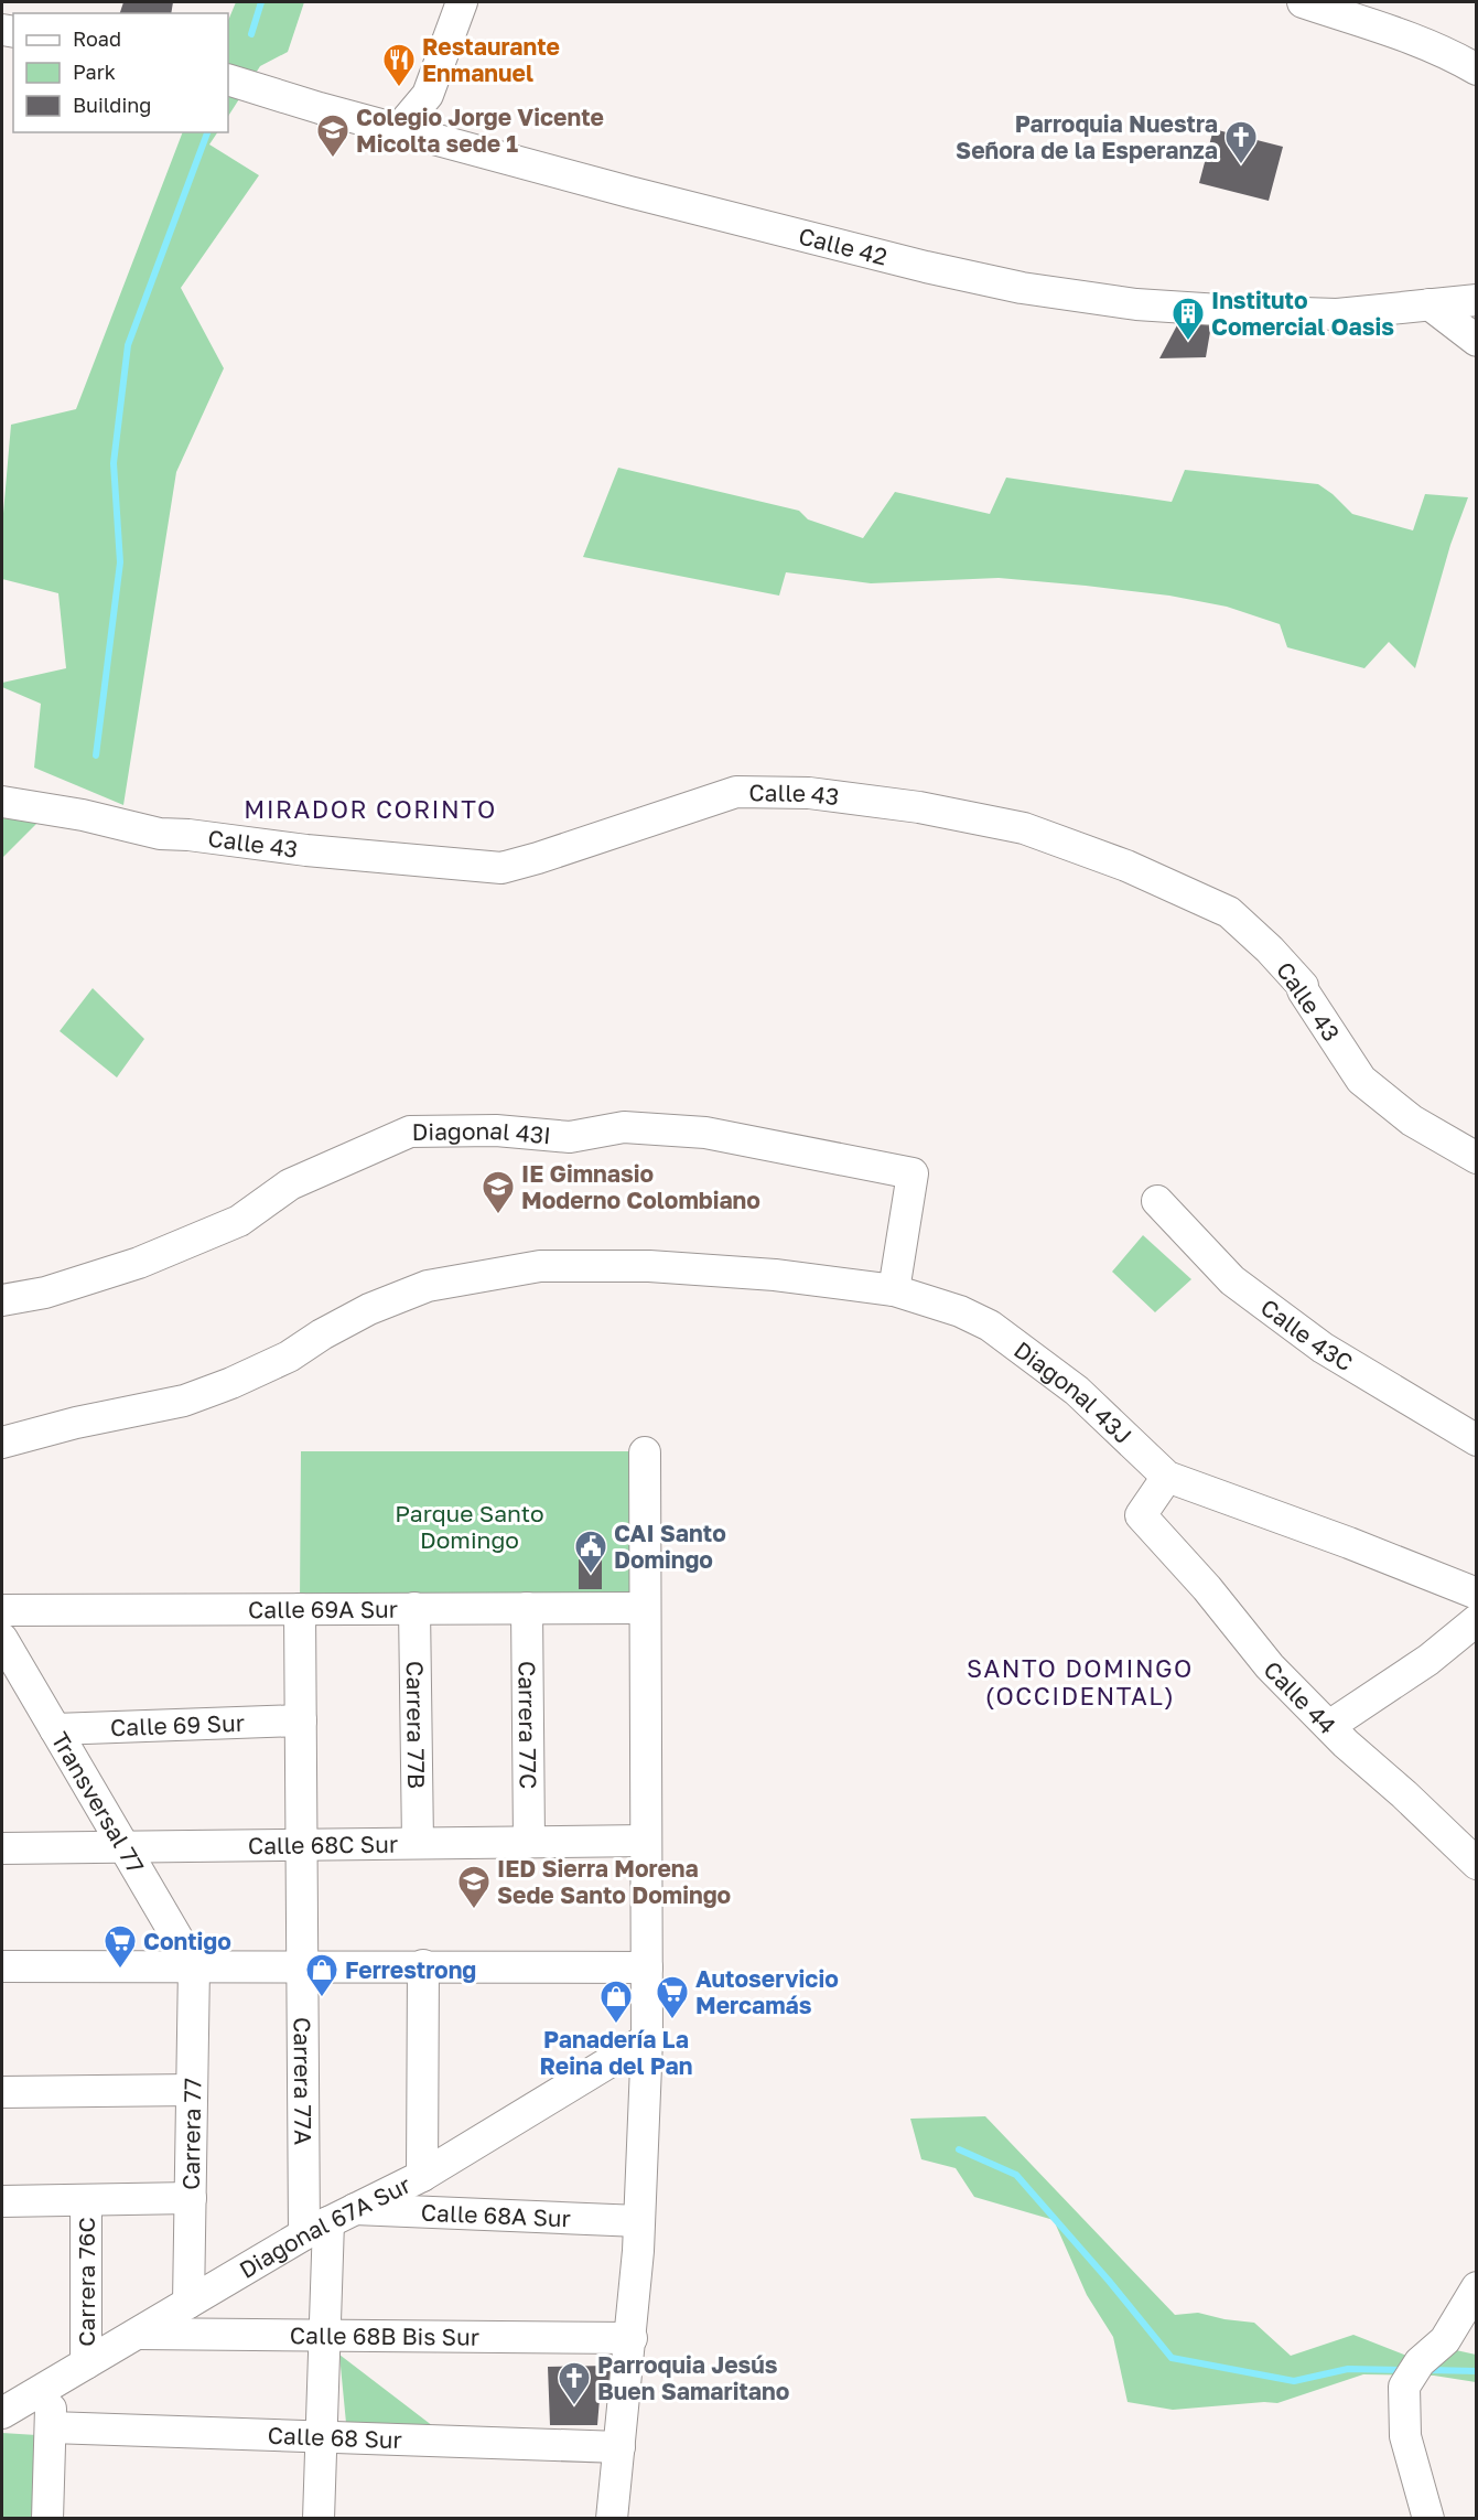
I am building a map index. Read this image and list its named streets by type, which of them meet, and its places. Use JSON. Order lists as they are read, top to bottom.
{
  "streets": {
    "street": [
      "Calle 42",
      "Calle 43",
      "Diagonal 43I",
      "Calle 43C",
      "Diagonal 43J",
      "Calle 69A Sur",
      "Calle 44",
      "Calle 69 Sur",
      "Carrera 77C",
      "Carrera 77B",
      "Transversal 77",
      "Calle 68C Sur",
      "Carrera 77A",
      "Carrera 77",
      "Calle 68A Sur",
      "Diagonal 67A Sur",
      "Carrera 76C",
      "Calle 68B Bis Sur",
      "Calle 68 Sur"
    ]
  },
  "crossings": [
    ["Diagonal 43I", "Diagonal 43J"],
    ["Diagonal 43J", "Calle 44"],
    ["Calle 69A Sur", "Carrera 77C"],
    ["Calle 69A Sur", "Carrera 77B"],
    ["Calle 69A Sur", "Carrera 77A"],
    ["Calle 69 Sur", "Transversal 77"],
    ["Calle 69 Sur", "Carrera 77A"],
    ["Carrera 77C", "Calle 68C Sur"],
    ["Carrera 77B", "Calle 68C Sur"],
    ["Transversal 77", "Calle 68C Sur"],
    ["Transversal 77", "Carrera 77"],
    ["Calle 68C Sur", "Carrera 77A"],
    ["Carrera 77A", "Calle 68A Sur"],
    ["Carrera 77A", "Diagonal 67A Sur"],
    ["Carrera 77A", "Calle 68B Bis Sur"],
    ["Carrera 77A", "Calle 68 Sur"],
    ["Carrera 77", "Diagonal 67A Sur"],
    ["Calle 68A Sur", "Diagonal 67A Sur"],
    ["Diagonal 67A Sur", "Carrera 76C"],
    ["Diagonal 67A Sur", "Calle 68B Bis Sur"]
  ],
  "districts": ["MIRADOR CORINTO", "SANTO DOMINGO (OCCIDENTAL)"],
  "parks": ["Parque Santo Domingo"],
  "places": {
    "restaurant": ["Restaurante Enmanuel"],
    "school or university": ["Colegio Jorge Vicente Micolta sede 1", "IE Gimnasio Moderno Colombiano", "IED Sierra Morena Sede Santo Domingo"],
    "church": ["Parroquia Nuestra Señora de la Esperanza", "Parroquia Jesús Buen Samaritano"],
    "building": ["Instituto Comercial Oasis"],
    "public building": ["CAI Santo Domingo"],
    "supermarket": ["Contigo", "Autoservicio Mercamás"],
    "shop": ["Ferrestrong", "Panadería La Reina del Pan"]
  },
  "legend": ["Road", "Park", "Building"]
}
